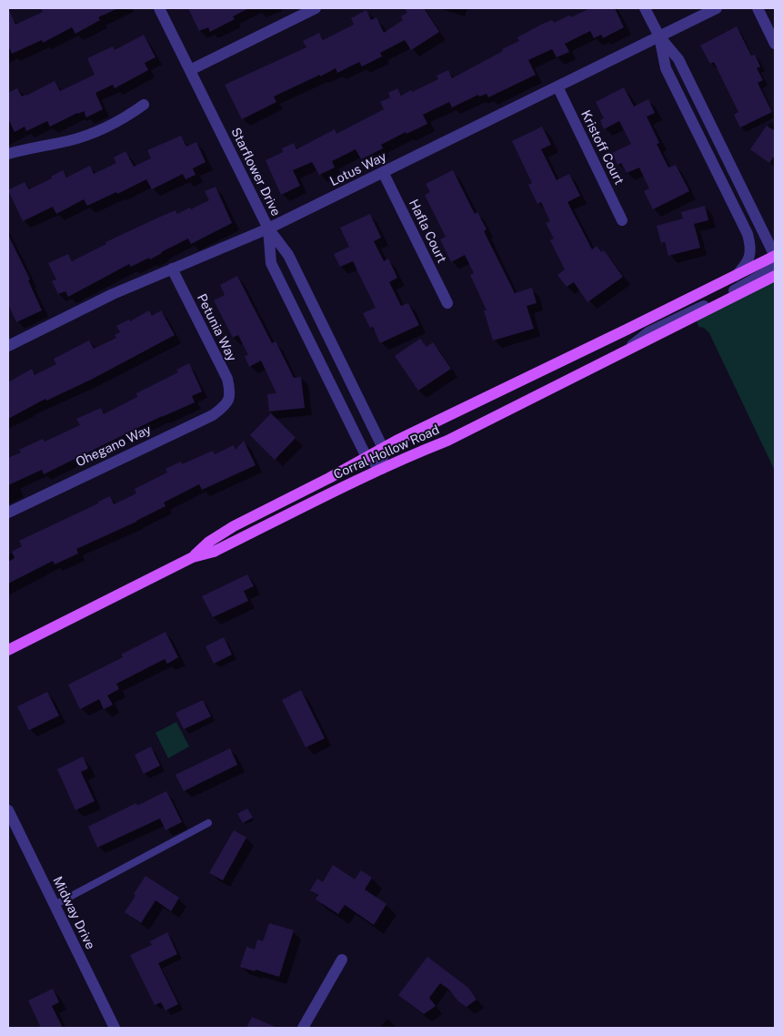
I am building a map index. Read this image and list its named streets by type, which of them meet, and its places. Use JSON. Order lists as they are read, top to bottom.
{
  "streets": {
    "main road": ["Corral Hollow Road"],
    "street": [
      "Kristoff Court",
      "Lotus Way",
      "Starflower Drive",
      "Hafla Court",
      "Petunia Way",
      "Ohegano Way",
      "Midway Drive"
    ]
  },
  "crossings": [
    ["Kristoff Court", "Lotus Way"],
    ["Lotus Way", "Starflower Drive"],
    ["Lotus Way", "Hafla Court"],
    ["Lotus Way", "Petunia Way"],
    ["Starflower Drive", "Corral Hollow Road"],
    ["Petunia Way", "Ohegano Way"]
  ]
}
